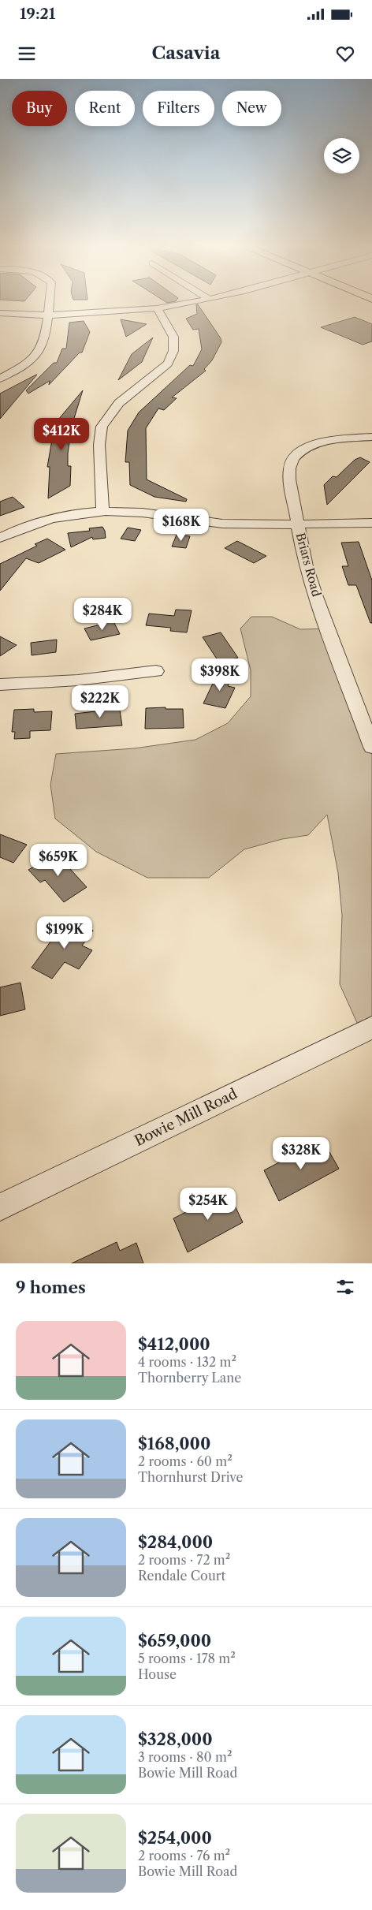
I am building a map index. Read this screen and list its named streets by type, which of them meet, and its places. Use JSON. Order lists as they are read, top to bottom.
{
  "streets": {
    "street": ["Briars Road", "Bowie Mill Road"]
  },
  "page": {
    "status": "19:21",
    "header": "Casavia",
    "chip": [
      "Buy",
      "Rent",
      "Filters",
      "New"
    ],
    "price": [
      "$412K",
      "$168K",
      "$284K",
      "$398K",
      "$222K",
      "$659K",
      "$199K",
      "$328K",
      "$254K"
    ],
    "heading": "9 homes",
    "list": [
      {
        "name": "$412,000",
        "note": "4 rooms · 132 m² · Thornberry Lane"
      },
      {
        "name": "$168,000",
        "note": "2 rooms · 60 m² · Thornhurst Drive"
      },
      {
        "name": "$284,000",
        "note": "2 rooms · 72 m² · Rendale Court"
      },
      {
        "name": "$659,000",
        "note": "5 rooms · 178 m² · House"
      },
      {
        "name": "$328,000",
        "note": "3 rooms · 80 m² · Bowie Mill Road"
      },
      {
        "name": "$254,000",
        "note": "2 rooms · 76 m² · Bowie Mill Road"
      }
    ]
  }
}
